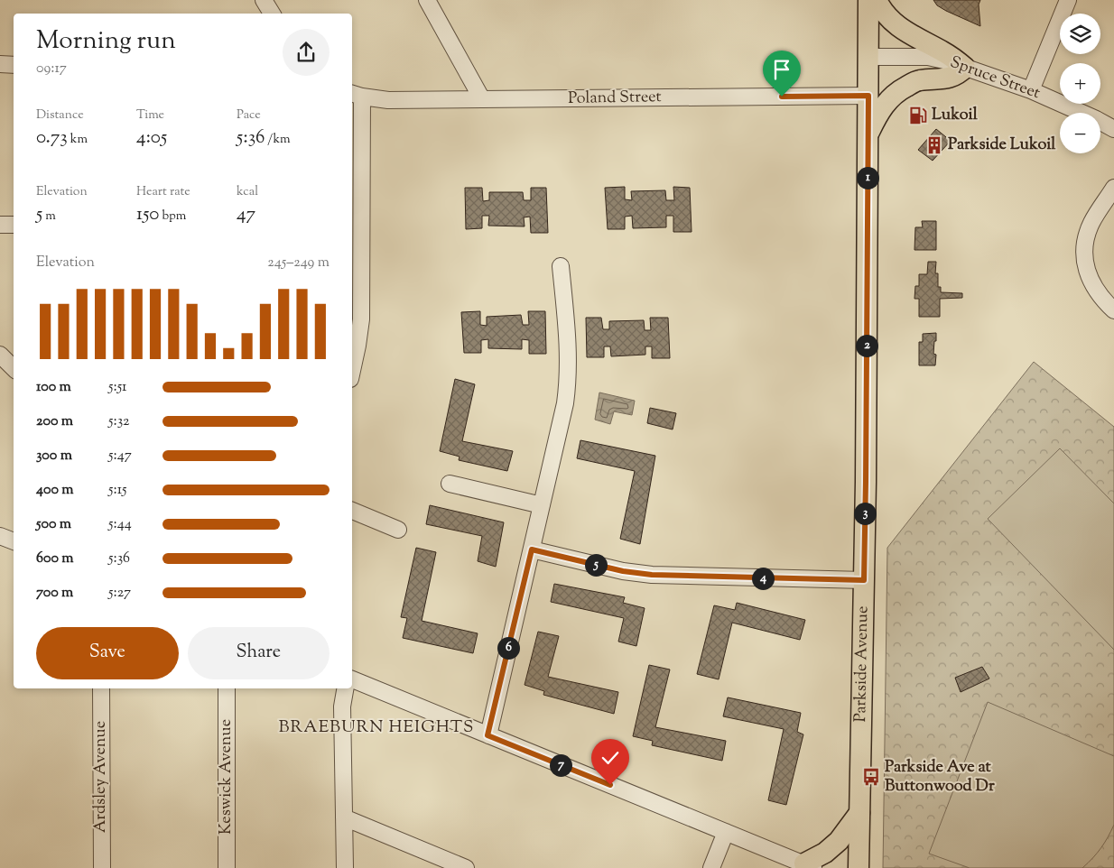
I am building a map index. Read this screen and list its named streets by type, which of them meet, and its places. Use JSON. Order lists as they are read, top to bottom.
{
  "streets": {
    "main road": ["Parkside Avenue"],
    "street": [
      "Spruce Street",
      "Poland Street",
      "Ardsley Avenue",
      "Keswick Avenue"
    ]
  },
  "crossings": [
    ["Spruce Street", "Parkside Avenue"],
    ["Poland Street", "Parkside Avenue"]
  ],
  "districts": ["BRAEBURN HEIGHTS"],
  "places": {
    "fuel station": ["Lukoil"],
    "building": ["Parkside Lukoil"],
    "bus stop": ["Parkside Ave at Buttonwood Dr"]
  },
  "page": {
    "map_buttons": ["+", "−"],
    "heading": ["Morning run", "09:17"],
    "stats": [
      ["Distance", "0.73 km"],
      ["Time", "4:05"],
      ["Pace", "5:36 /km"],
      ["Elevation", "5 m"],
      ["Heart rate", "150 bpm"],
      ["kcal", "47"]
    ],
    "pins": [
      "1",
      "2",
      "3",
      "5",
      "4",
      "6",
      "7"
    ],
    "chart": ["Elevation", "245–249 m"],
    "list": [
      {
        "name": "100 m",
        "note": "5:51"
      },
      {
        "name": "200 m",
        "note": "5:32"
      },
      {
        "name": "300 m",
        "note": "5:47"
      },
      {
        "name": "400 m",
        "note": "5:15"
      },
      {
        "name": "500 m",
        "note": "5:44"
      },
      {
        "name": "600 m",
        "note": "5:36"
      },
      {
        "name": "700 m",
        "note": "5:27"
      }
    ],
    "buttons": ["Save", "Share"]
  }
}
